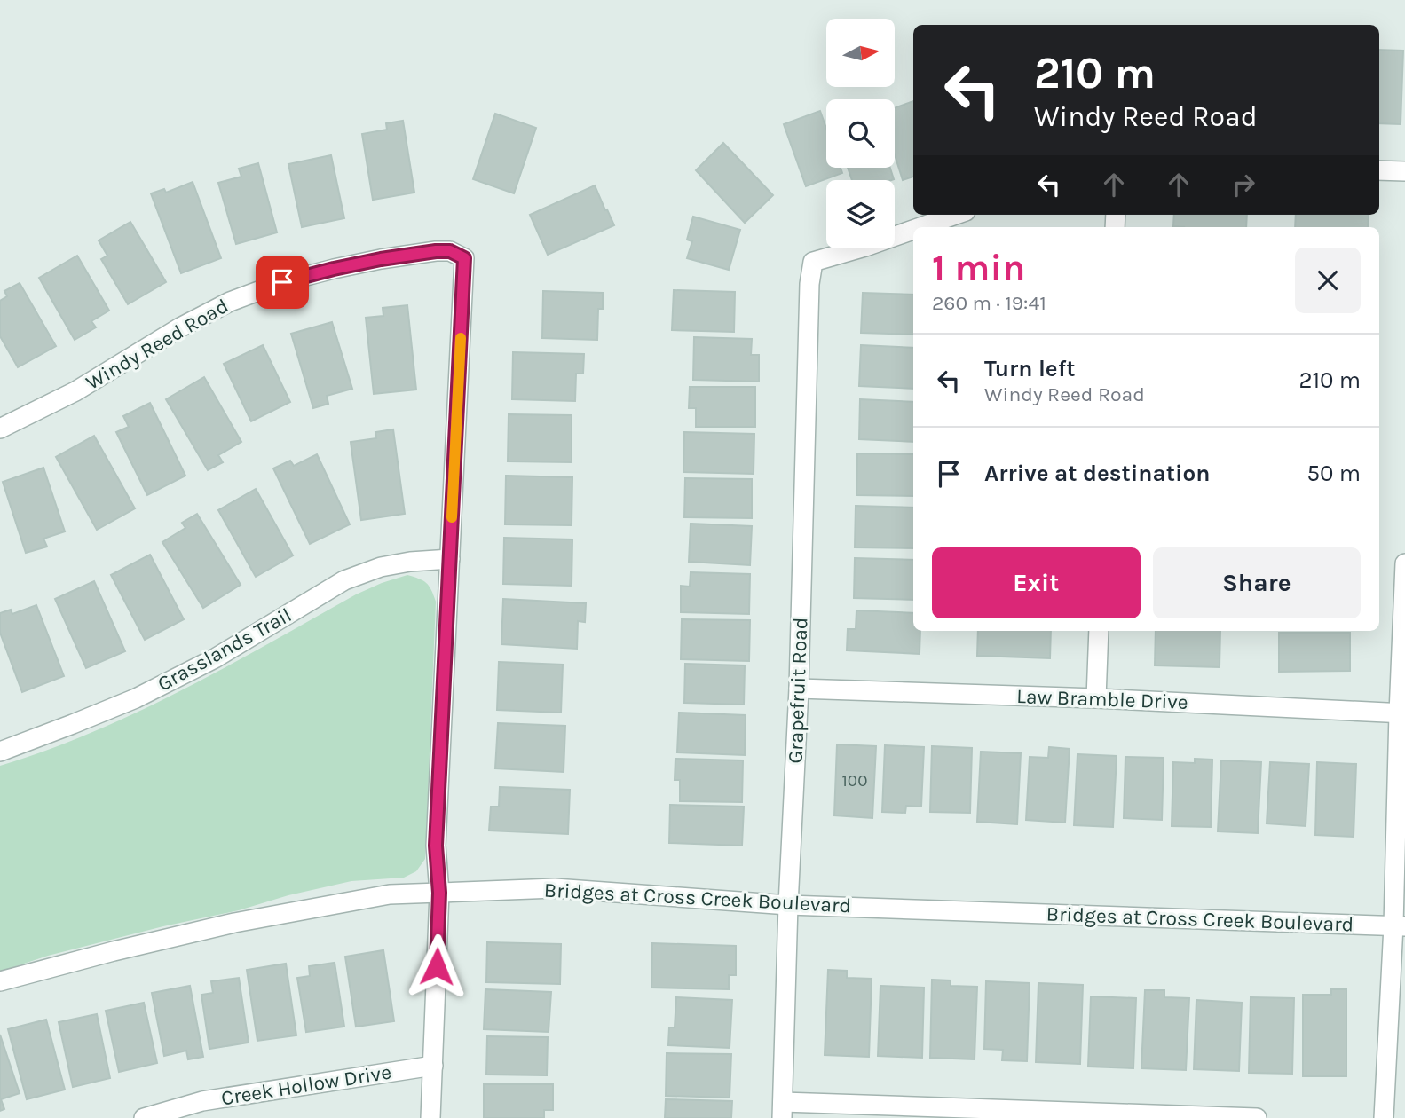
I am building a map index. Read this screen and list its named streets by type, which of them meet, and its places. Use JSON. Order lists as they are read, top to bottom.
{
  "streets": {
    "street": [
      "Windy Reed Road",
      "Grasslands Trail",
      "Grapefruit Road",
      "Law Bramble Drive",
      "Bridges at Cross Creek Boulevard",
      "Creek Hollow Drive"
    ]
  },
  "crossings": [
    ["Windy Reed Road", "Grasslands Trail"],
    ["Grapefruit Road", "Law Bramble Drive"],
    ["Grapefruit Road", "Bridges at Cross Creek Boulevard"]
  ],
  "house_numbers": ["100"],
  "north": "right",
  "page": {
    "turn": ["210 m", "Windy Reed Road"],
    "heading": ["1 min", "260 m · 19:41"],
    "list": [
      {
        "name": "Turn left",
        "note": "Windy Reed Road",
        "value": "210 m"
      },
      {
        "name": "Arrive at destination",
        "value": "50 m"
      }
    ],
    "buttons": ["Exit", "Share"]
  }
}
